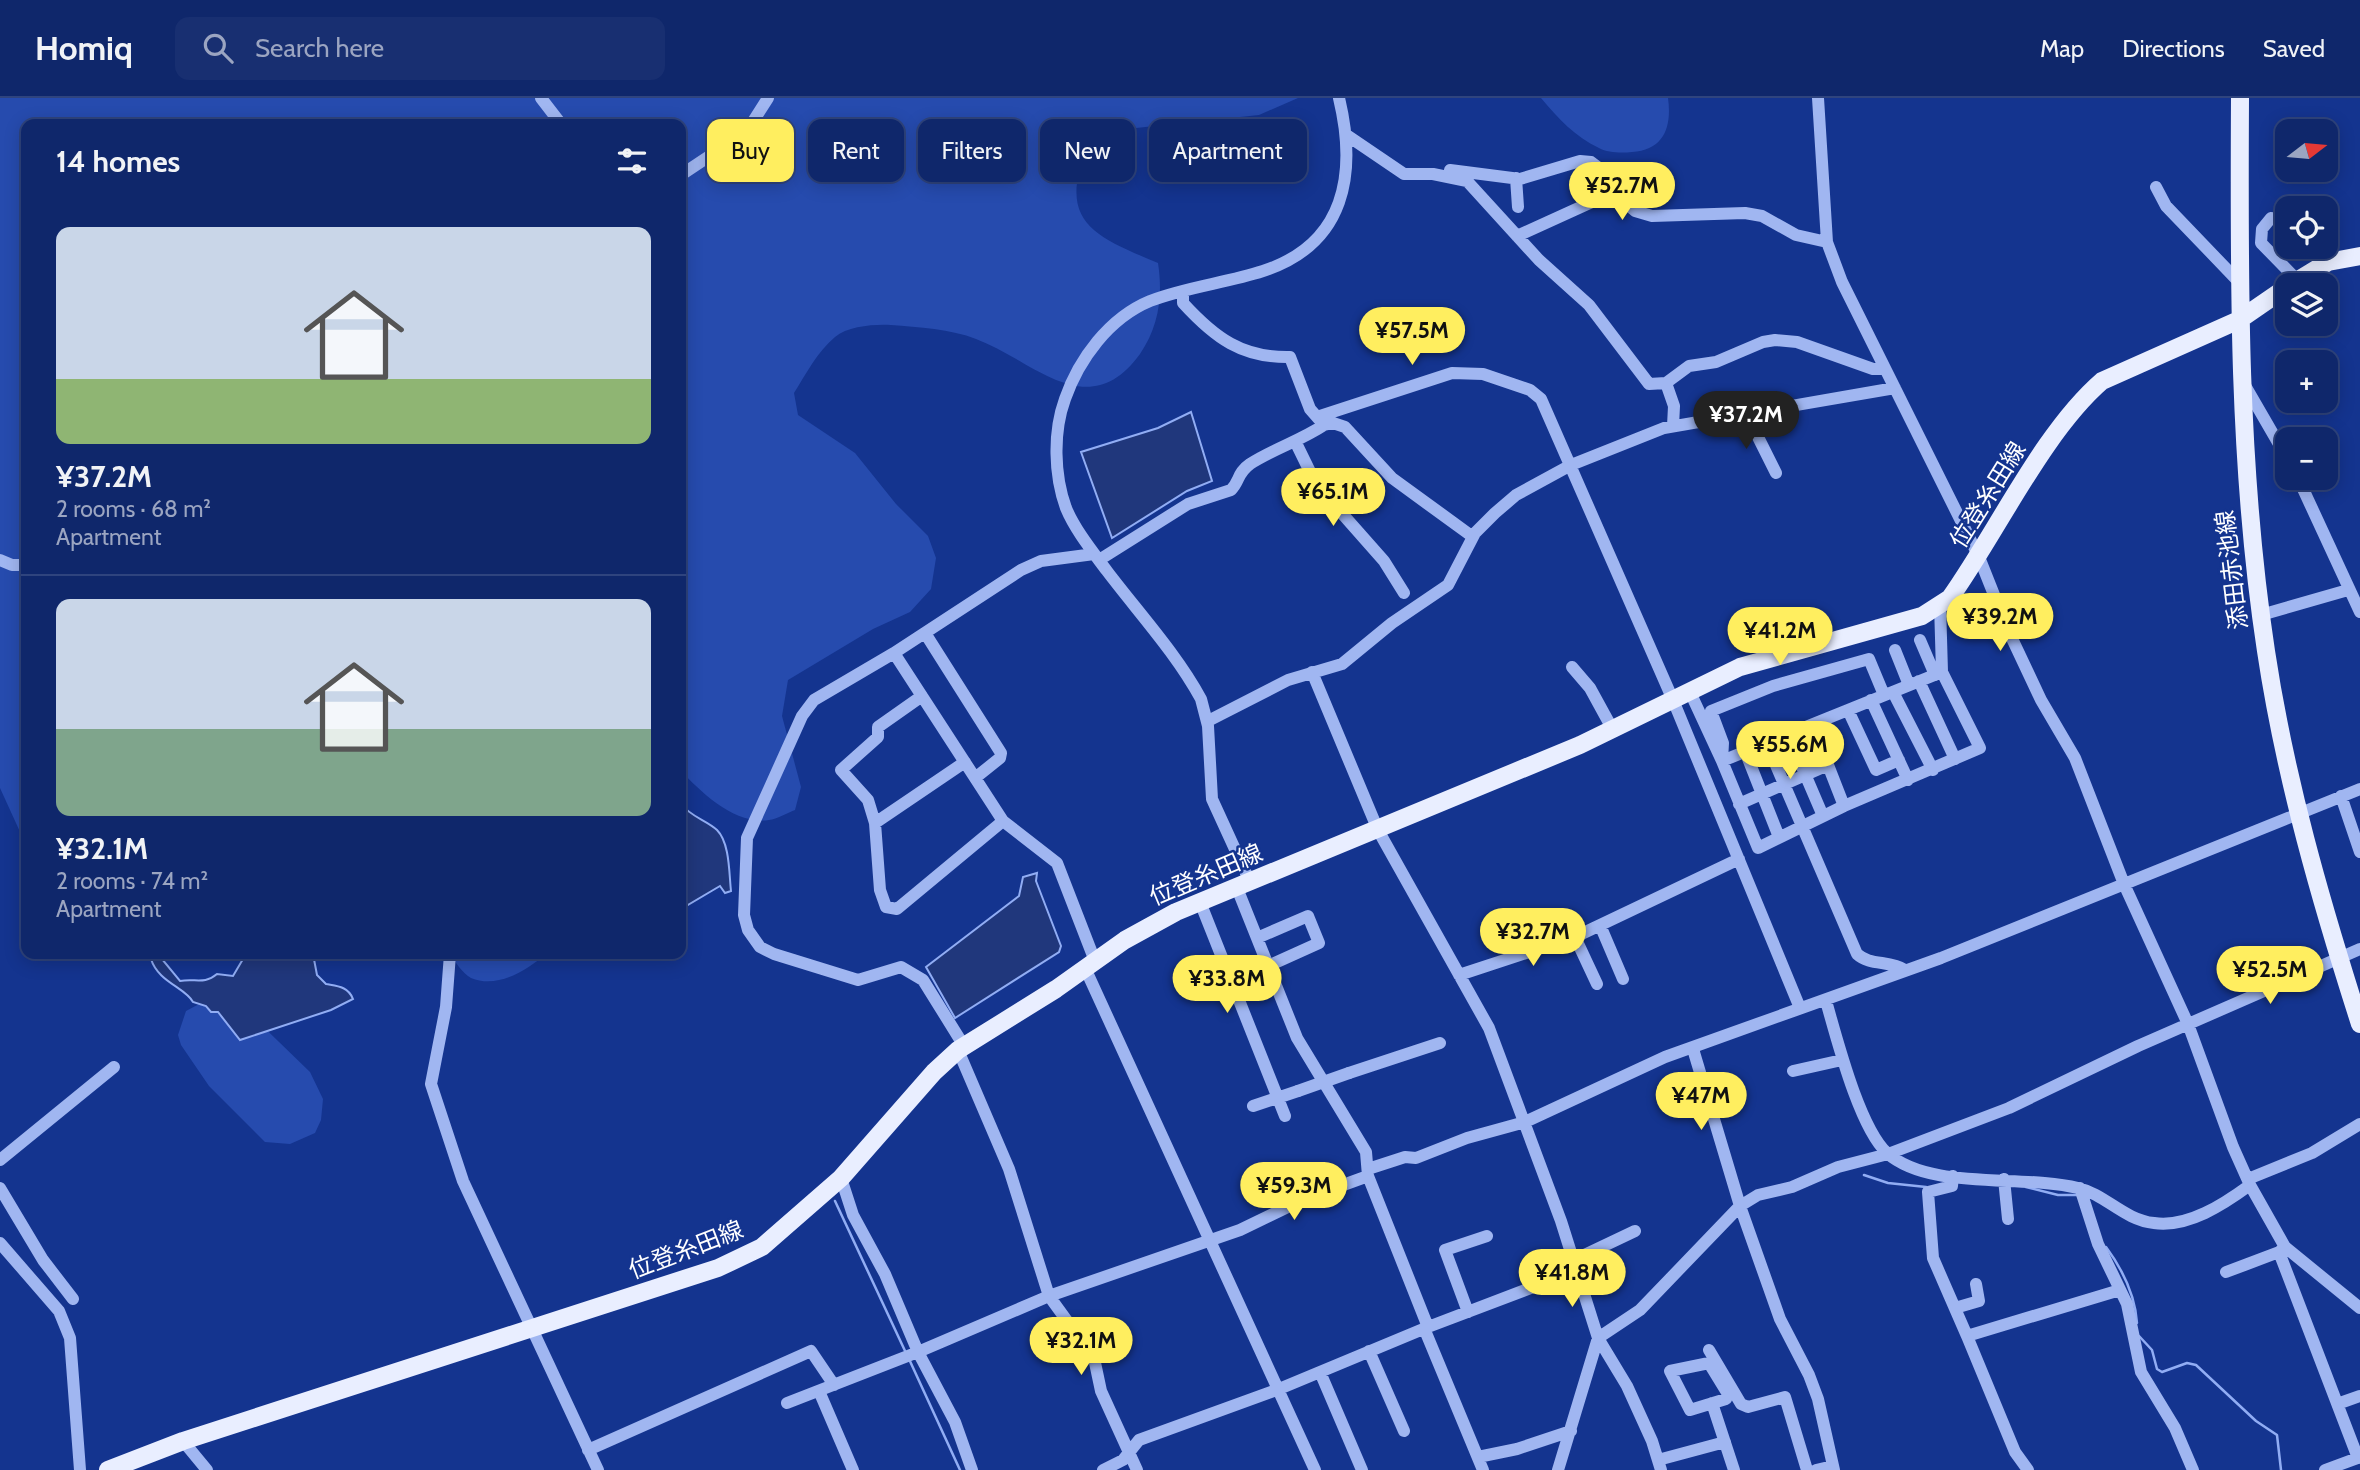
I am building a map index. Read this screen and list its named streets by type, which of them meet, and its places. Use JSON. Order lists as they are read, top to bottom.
{
  "streets": {
    "main road": ["位登糸田線", "添田赤池線"]
  },
  "crossings": [
    ["位登糸田線", "添田赤池線"]
  ],
  "north": "right",
  "page": {
    "header": "Homiq",
    "search": "Search here",
    "nav": ["Map", "Directions", "Saved"],
    "map_buttons": ["+", "−"],
    "chip": [
      "Buy",
      "Rent",
      "Filters",
      "New",
      "Apartment"
    ],
    "heading": "14 homes",
    "price": [
      "¥52.7M",
      "¥57.5M",
      "¥37.2M",
      "¥65.1M",
      "¥39.2M",
      "¥41.2M",
      "¥55.6M",
      "¥32.7M",
      "¥52.5M",
      "¥33.8M",
      "¥47M",
      "¥59.3M",
      "¥41.8M",
      "¥32.1M"
    ],
    "list": [
      {
        "name": "¥37.2M",
        "note": "2 rooms · 68 m² · Apartment"
      },
      {
        "name": "¥32.1M",
        "note": "2 rooms · 74 m² · Apartment"
      }
    ]
  }
}
